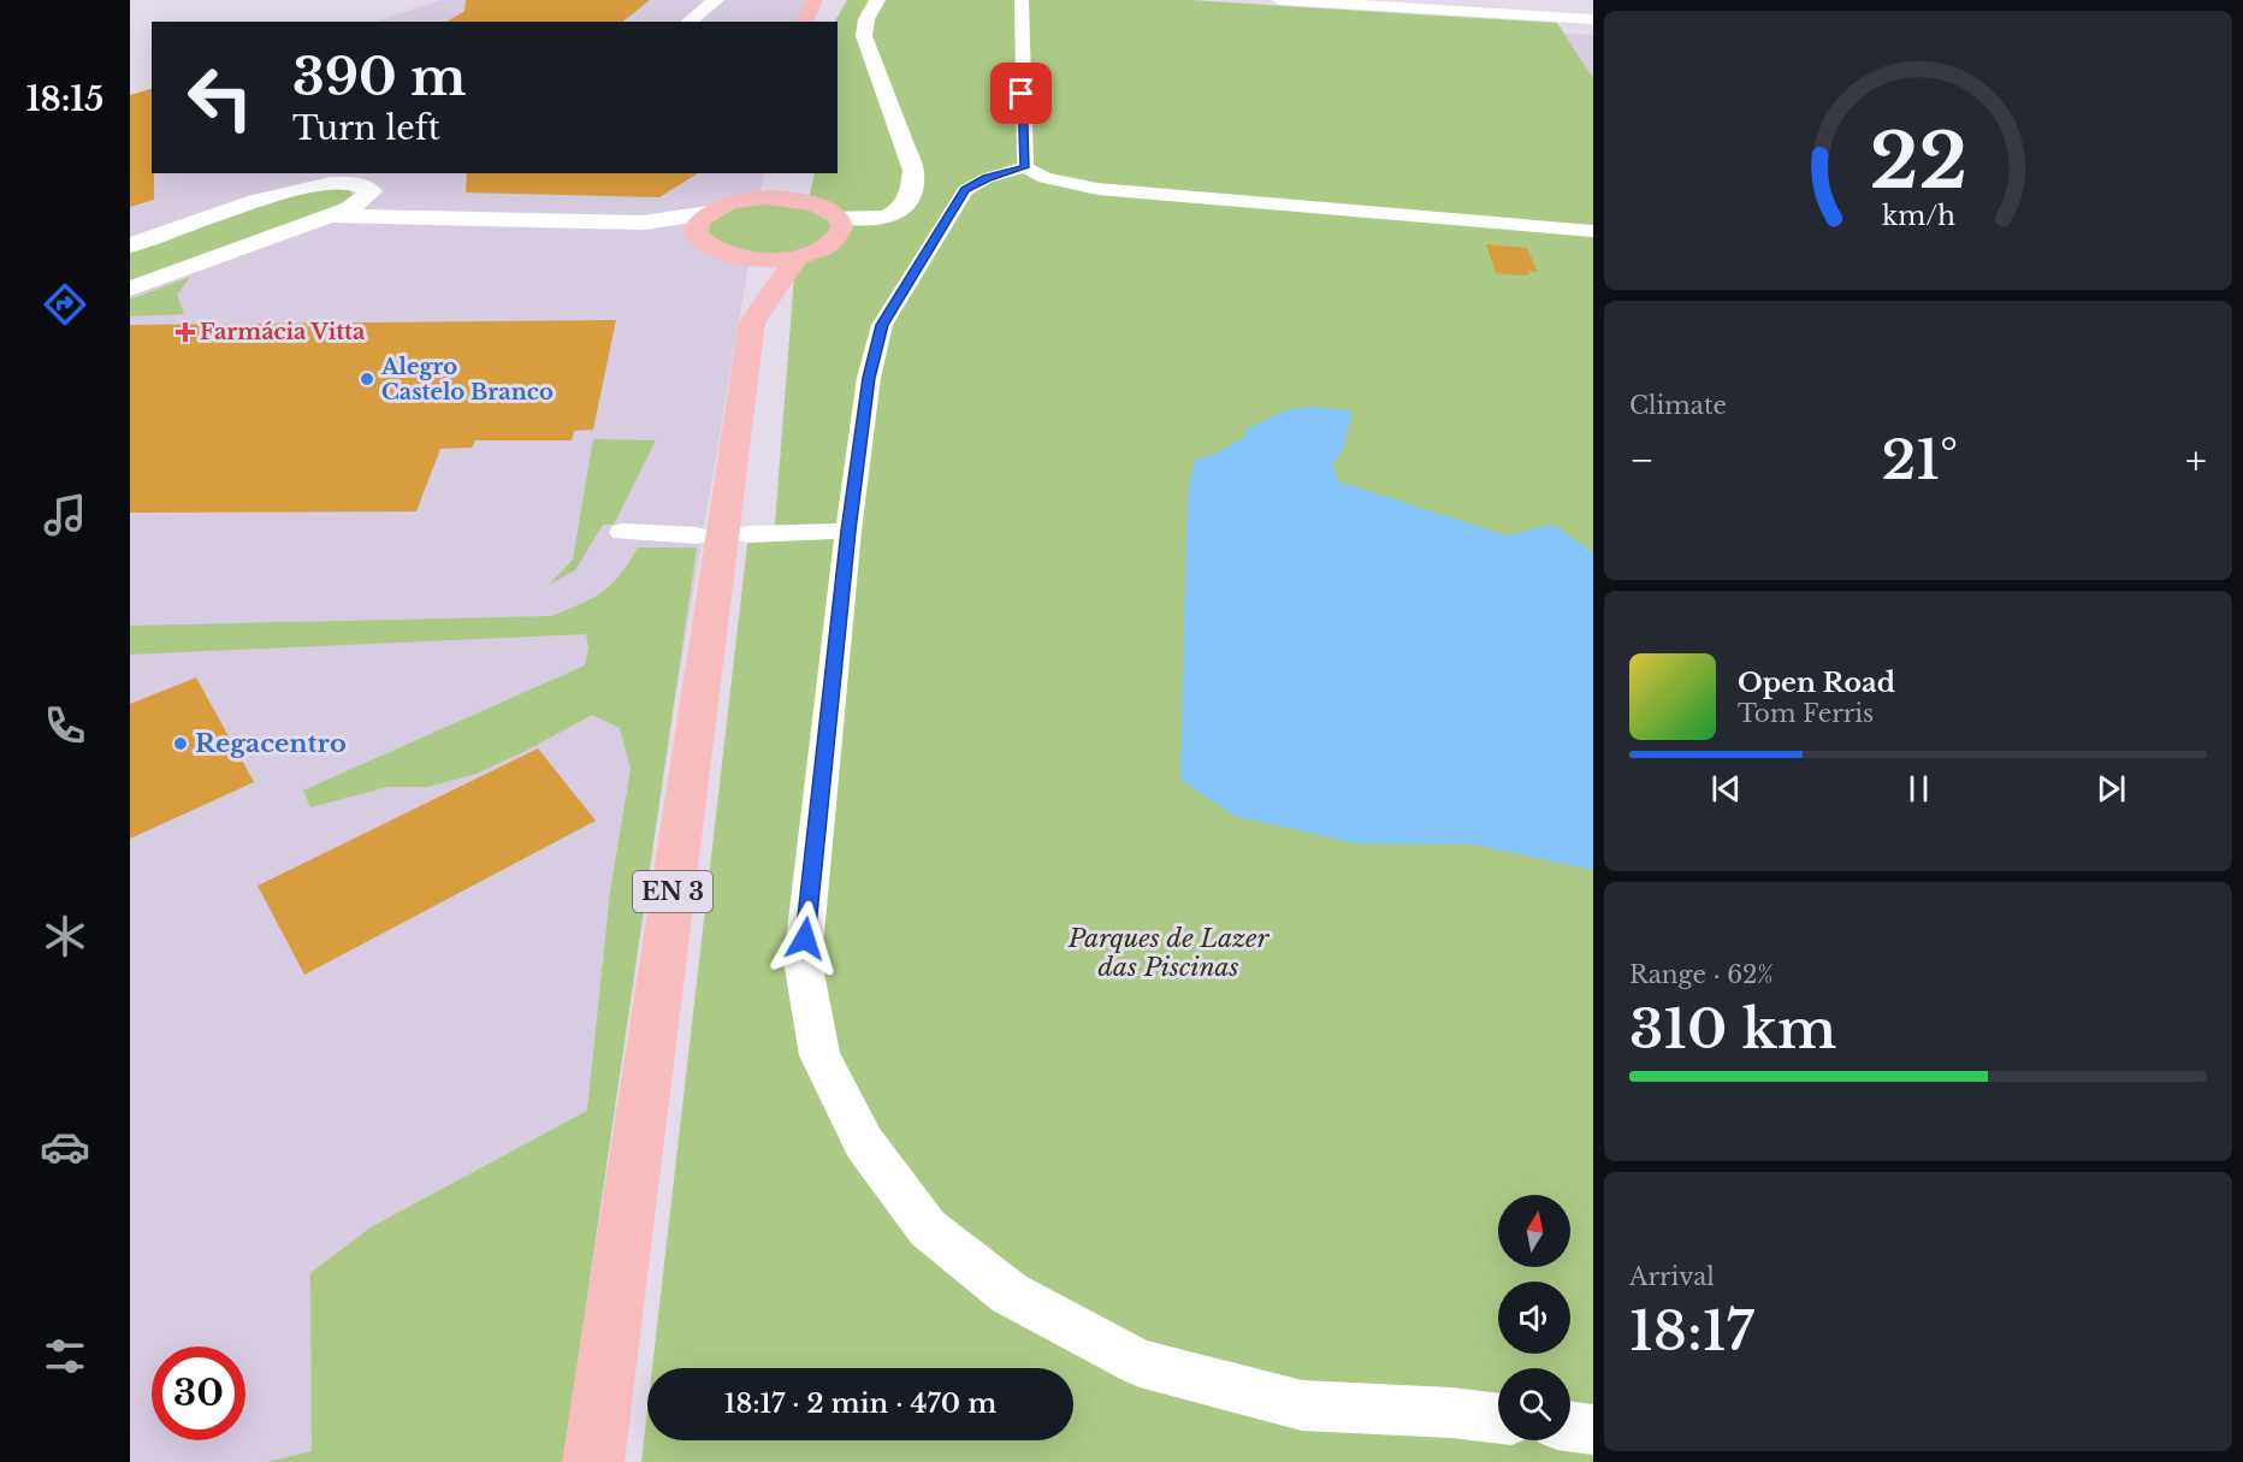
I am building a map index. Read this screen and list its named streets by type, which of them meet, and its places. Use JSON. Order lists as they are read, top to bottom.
{
  "streets": {
    "main road": ["EN 3"]
  },
  "parks": ["Parques de Lazer das Piscinas"],
  "places": {
    "health": ["Farmácia Vitta"],
    "other": ["Alegro Castelo Branco", "Regacentro"]
  },
  "north": "top",
  "page": {
    "tabs": "18:15",
    "turn": ["390 m", "Turn left"],
    "tile": [
      "Climate",
      ["Range · 62%", "310 km"],
      ["Arrival", "18:17"]
    ],
    "heat": ["−", "21°", "+"],
    "song": ["Open Road", "Tom Ferris"],
    "limit": "30",
    "trip": "18:17 · 2 min · 470 m",
    "gauge": ["22", "km/h"]
  }
}
